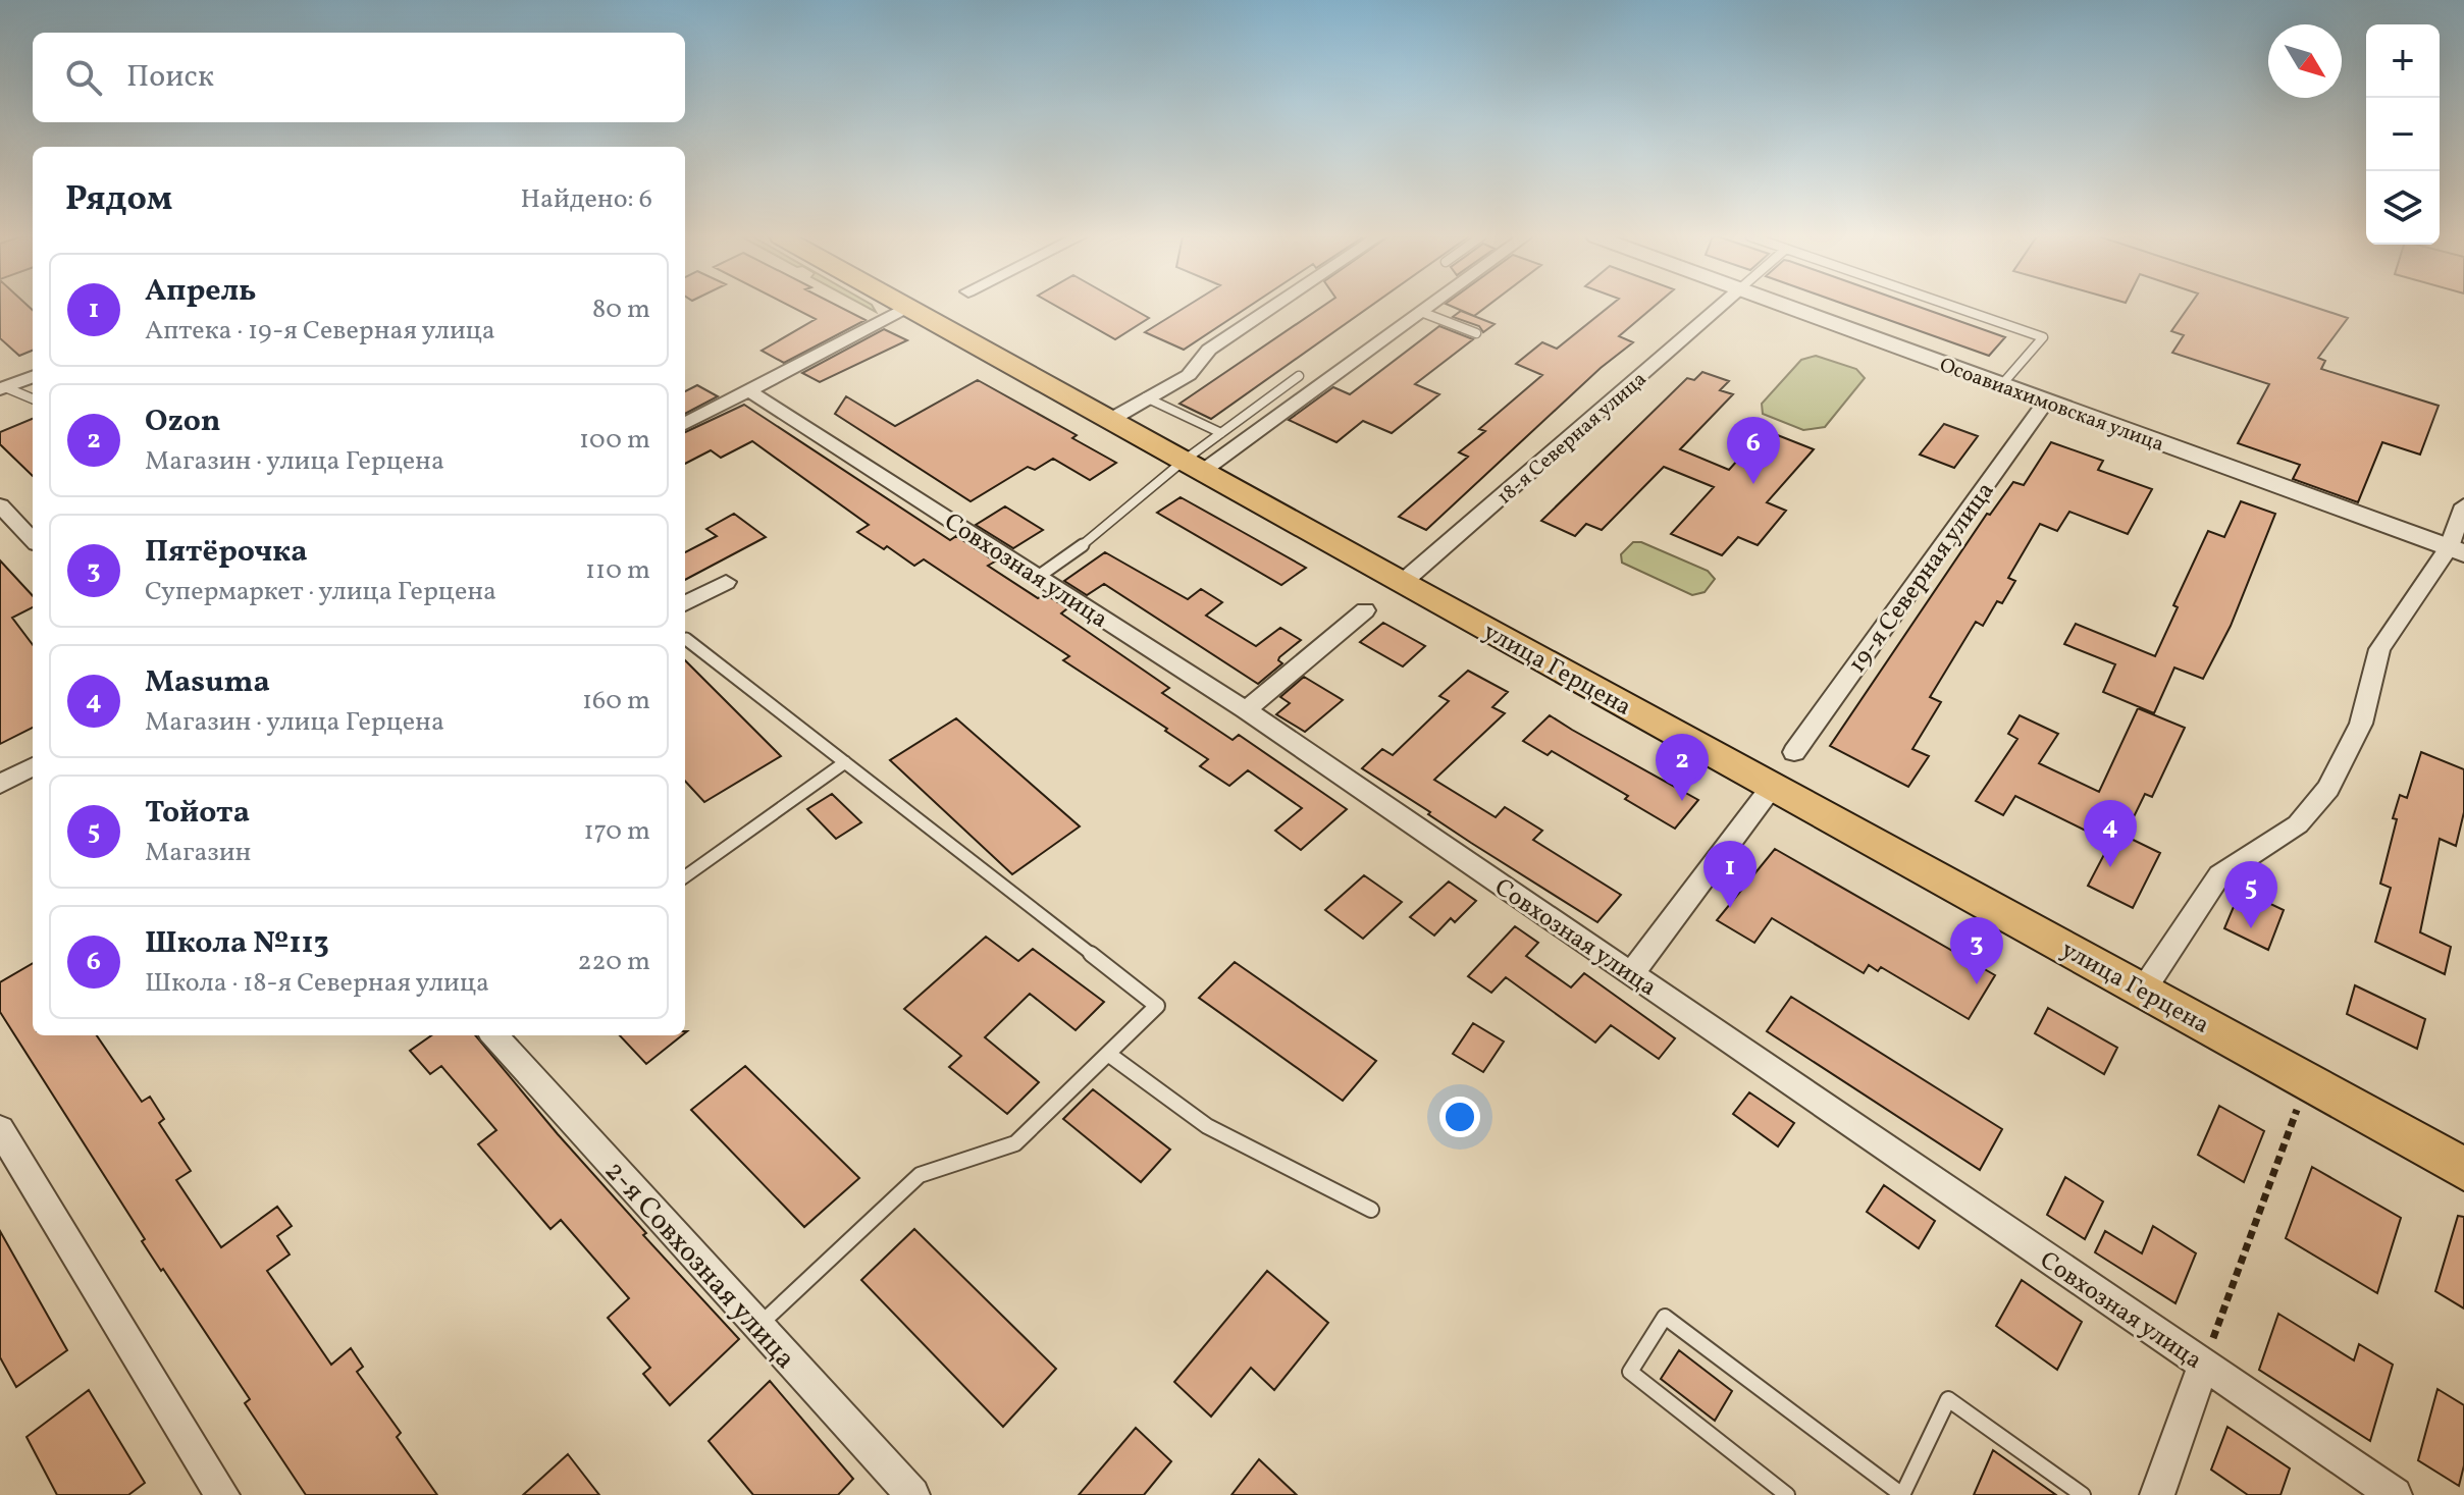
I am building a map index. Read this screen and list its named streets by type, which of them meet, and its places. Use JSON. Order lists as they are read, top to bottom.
{
  "streets": {
    "main road": ["улица Герцена"],
    "street": [
      "Осоавиахимовская улица",
      "18-я Северная улица",
      "Совхозная улица",
      "19-я Северная улица",
      "2-я Совхозная улица"
    ]
  },
  "crossings": [
    ["Осоавиахимовская улица", "19-я Северная улица"],
    ["18-я Северная улица", "улица Герцена"]
  ],
  "north": "bottom right",
  "page": {
    "map_buttons": ["+", "−"],
    "search": "Поиск",
    "heading": ["Рядом", "Найдено: 6"],
    "list": [
      {
        "mark": "1",
        "name": "Апрель",
        "note": "Аптека · 19-я Северная улица",
        "value": "80 m"
      },
      {
        "mark": "2",
        "name": "Ozon",
        "note": "Магазин · улица Герцена",
        "value": "100 m"
      },
      {
        "mark": "3",
        "name": "Пятёрочка",
        "note": "Супермаркет · улица Герцена",
        "value": "110 m"
      },
      {
        "mark": "4",
        "name": "Masuma",
        "note": "Магазин · улица Герцена",
        "value": "160 m"
      },
      {
        "mark": "5",
        "name": "Тойота",
        "note": "Магазин",
        "value": "170 m"
      },
      {
        "mark": "6",
        "name": "Школа №113",
        "note": "Школа · 18-я Северная улица",
        "value": "220 m"
      }
    ],
    "pins": [
      "6",
      "2",
      "4",
      "1",
      "5",
      "3"
    ]
  }
}
